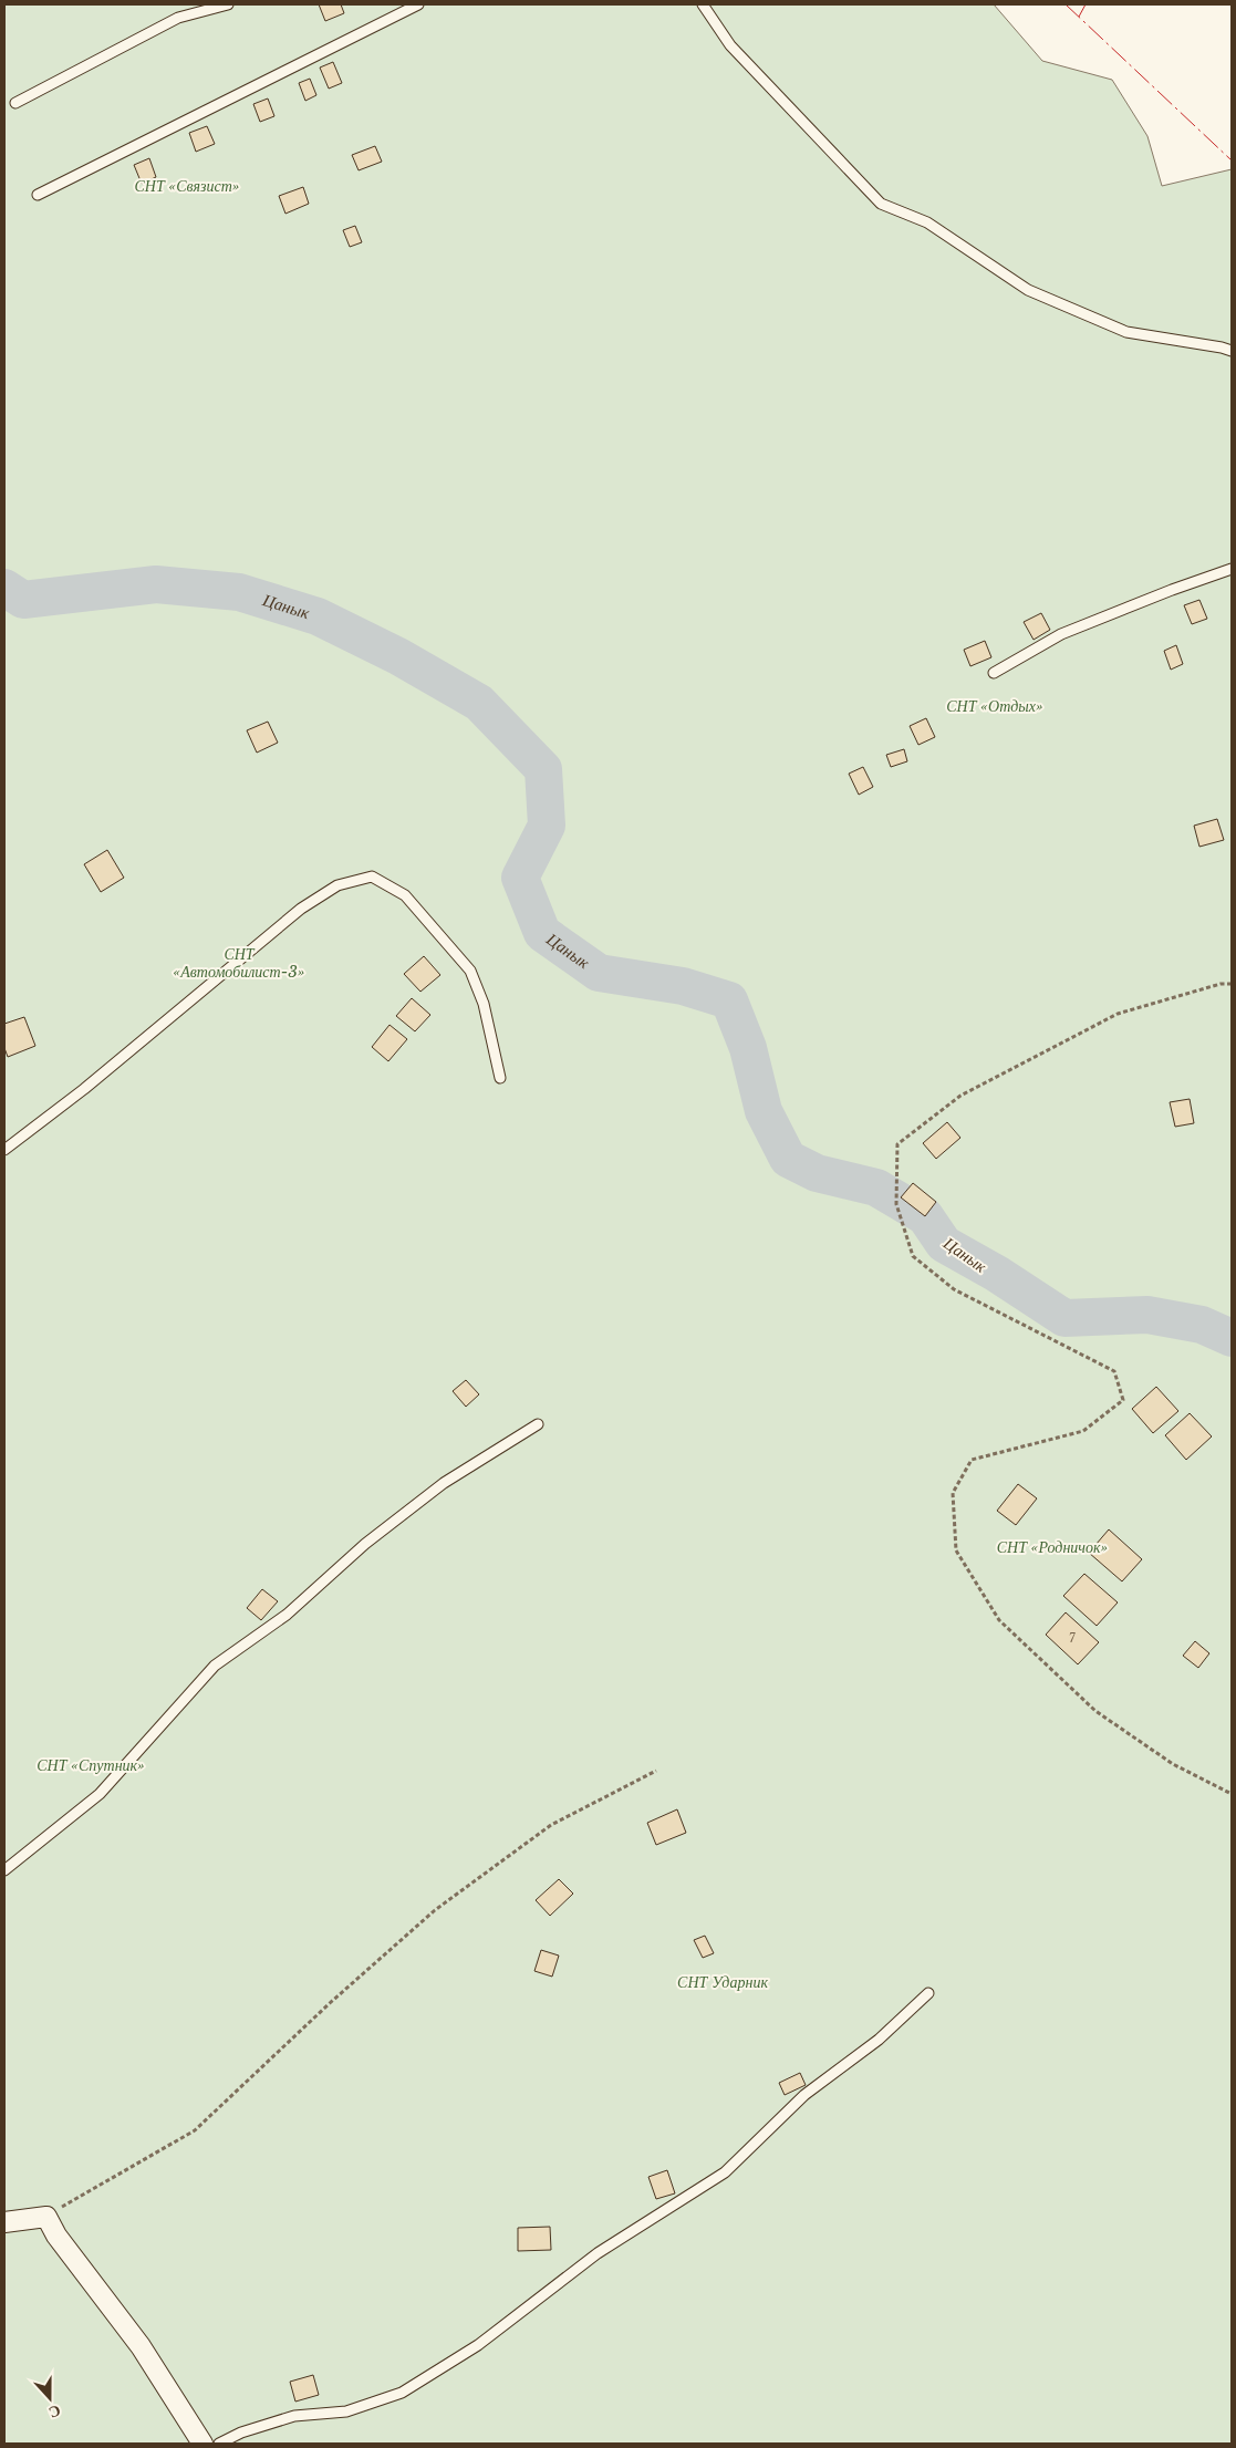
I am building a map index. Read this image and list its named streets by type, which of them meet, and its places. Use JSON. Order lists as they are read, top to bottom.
{
  "water": ["Цанык"],
  "parks": [
    "СНТ «Связист»",
    "СНТ «Отдых»",
    "СНТ «Автомобилист-3»",
    "СНТ «Родничок»",
    "СНТ «Спутник»",
    "СНТ Ударник"
  ],
  "house_numbers": ["7"],
  "north": "bottom"
}
